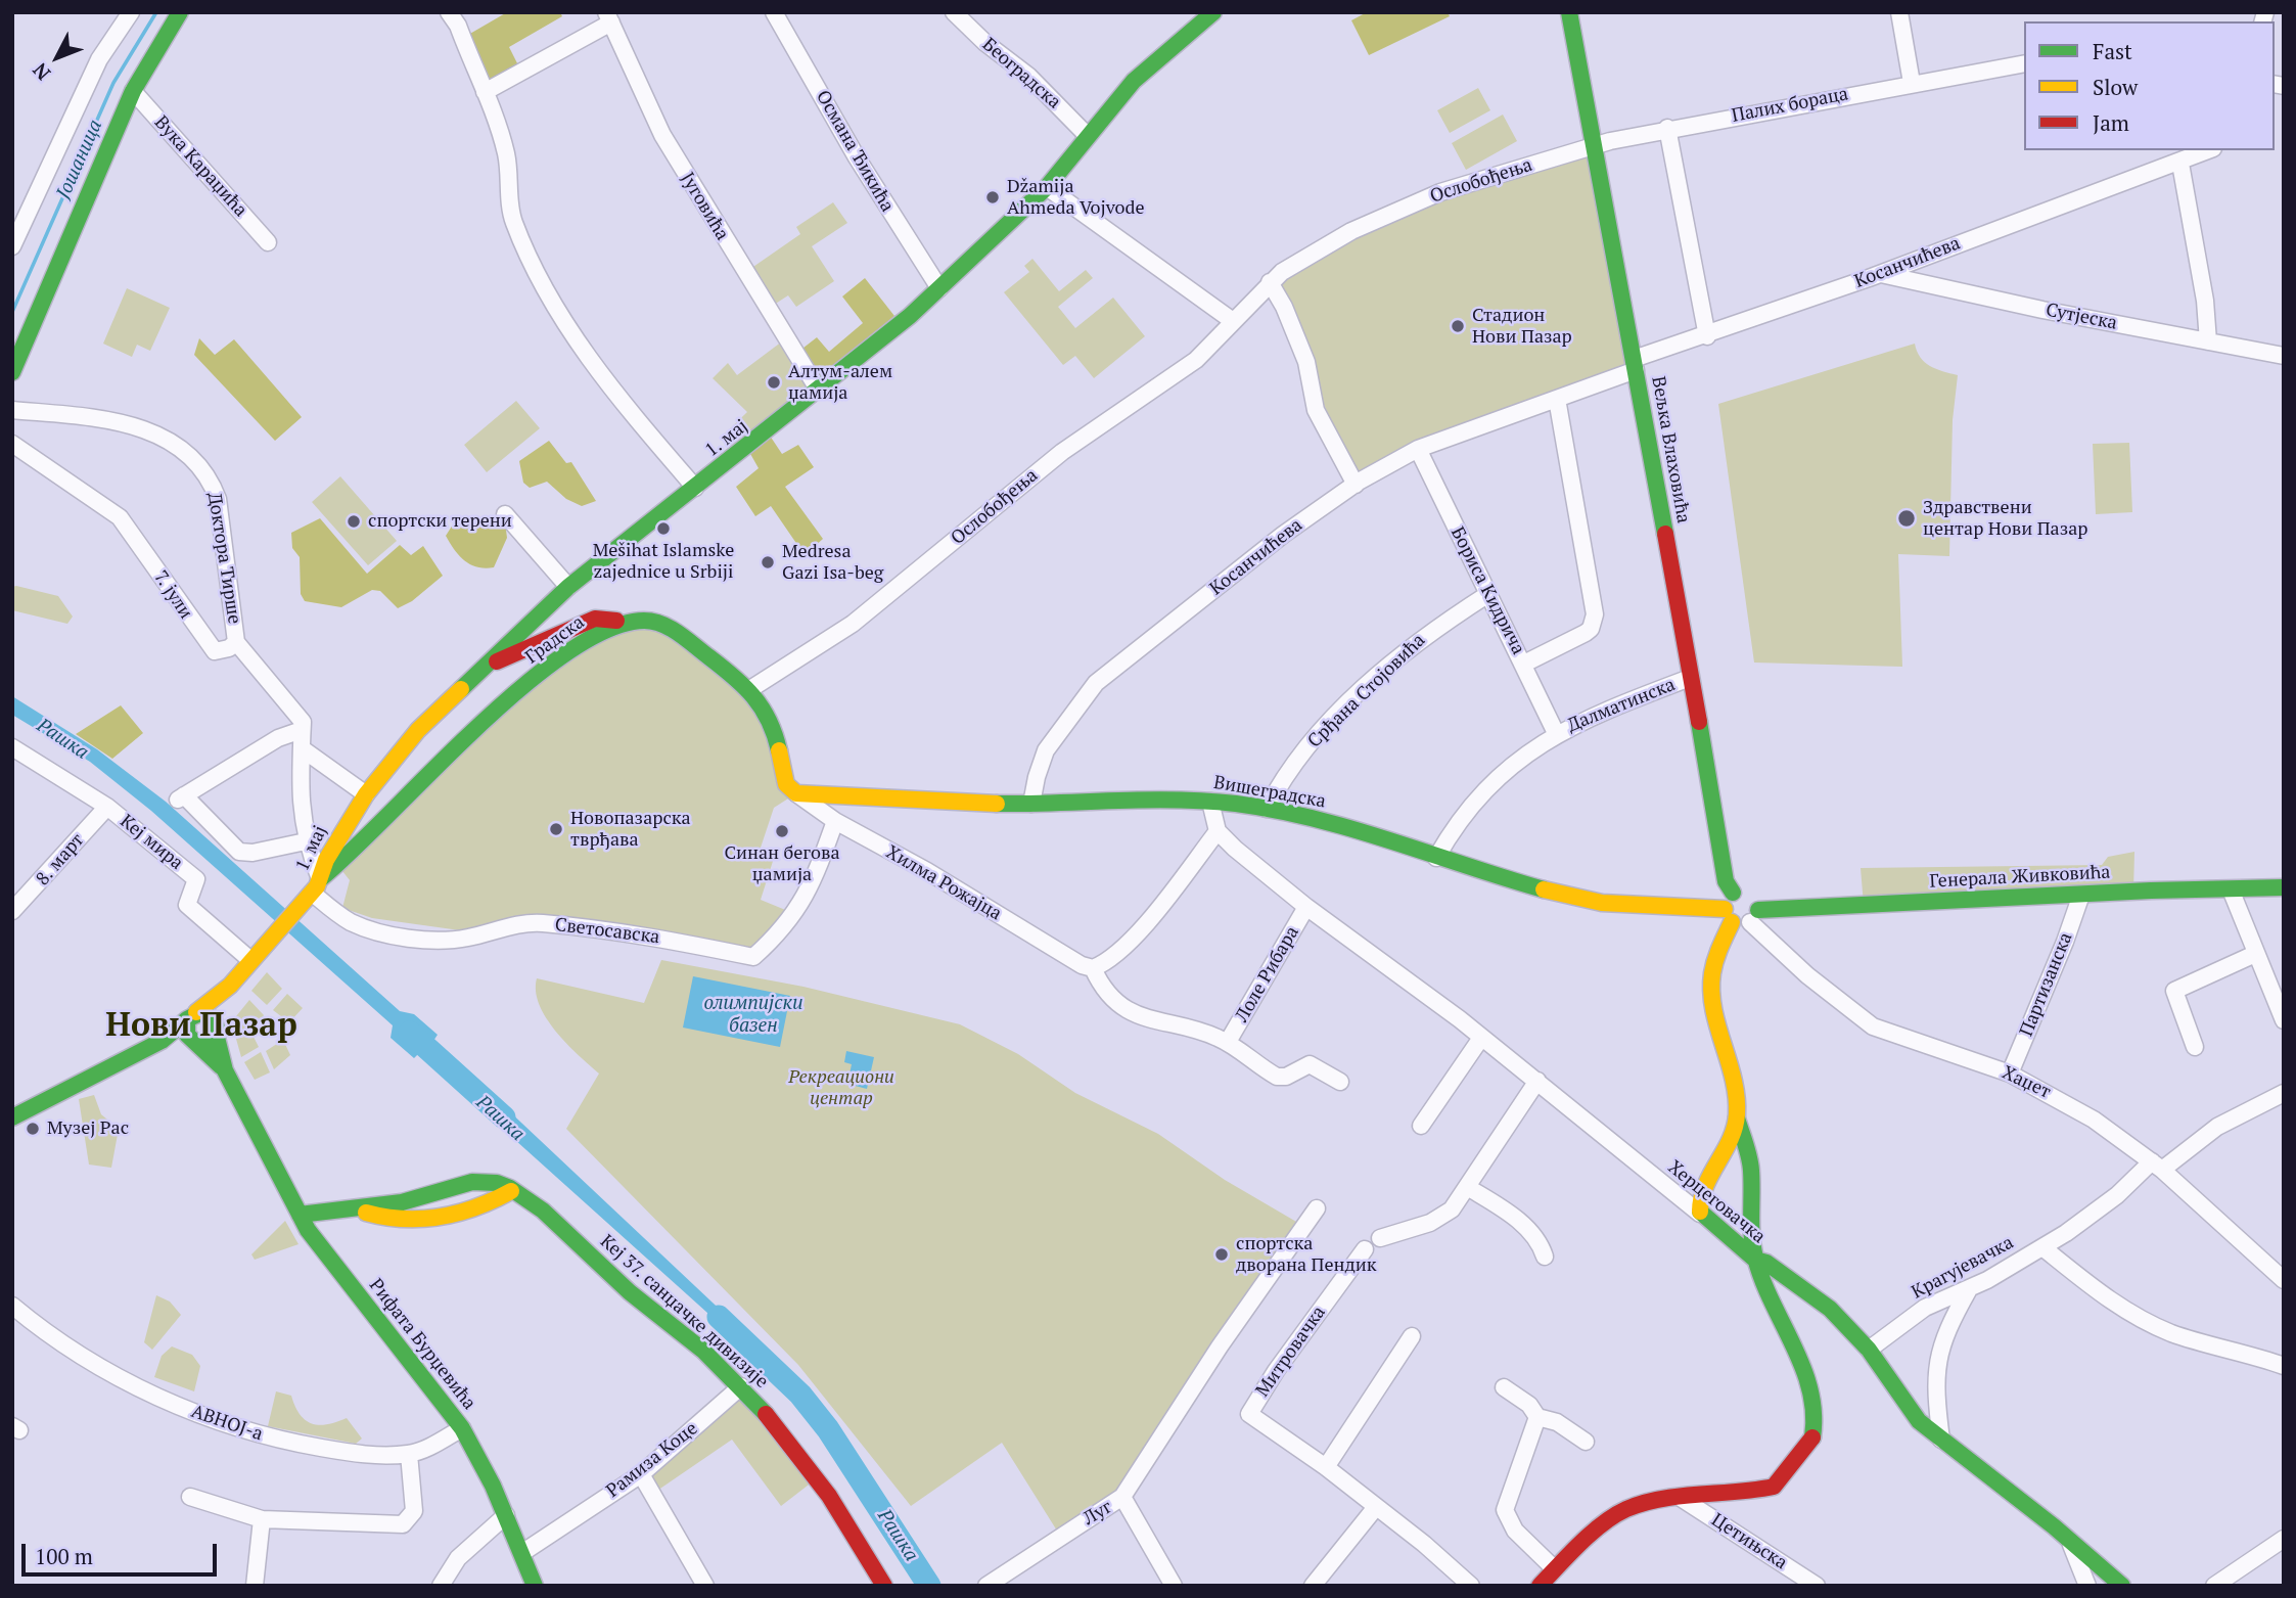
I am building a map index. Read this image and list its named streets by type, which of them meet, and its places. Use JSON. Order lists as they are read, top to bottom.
{
  "streets": {
    "street": [
      "Београдска",
      "Палих бораца",
      "Османа Ђикића",
      "Вука Караџића",
      "Ослобођења",
      "Југовића",
      "Косанчићева",
      "Сутјеска",
      "1. мај",
      "Вељка Влаховића",
      "Доктора Тирше",
      "Бориса Кидрича",
      "7. јули",
      "Градска",
      "Срђана Стојовића",
      "Далматинска",
      "Вишеградска",
      "Кеј мира",
      "8. март",
      "Генерала Живковића",
      "Хилма Рожајца",
      "Светосавска",
      "Лоле Рибара",
      "Партизанска",
      "Хаџет",
      "Херцеговачка",
      "Крагујевачка",
      "Кеј 37. санџачке дивизије",
      "Рифата Бурџевића",
      "Митровачка",
      "АВНОЈ-а",
      "Рамиза Коце",
      "Луг",
      "Цетињска"
    ]
  },
  "crossings": [
    ["Београдска", "1. мај"],
    ["Палих бораца", "Ослобођења"],
    ["Палих бораца", "Вељка Влаховића"],
    ["Османа Ђикића", "1. мај"],
    ["Ослобођења", "Вељка Влаховића"],
    ["Југовића", "1. мај"],
    ["Косанчићева", "Сутјеска"],
    ["Косанчићева", "Вељка Влаховића"],
    ["Косанчићева", "Бориса Кидрича"],
    ["Косанчићева", "Вишеградска"],
    ["1. мај", "Градска"],
    ["1. мај", "Кеј мира"],
    ["1. мај", "Светосавска"],
    ["Вељка Влаховића", "Далматинска"],
    ["Вељка Влаховића", "Вишеградска"],
    ["Вељка Влаховића", "Генерала Живковића"],
    ["Вељка Влаховића", "Хаџет"],
    ["Доктора Тирше", "7. јули"],
    ["Бориса Кидрича", "Срђана Стојовића"],
    ["Бориса Кидрича", "Далматинска"],
    ["Градска", "Светосавска"],
    ["Срђана Стојовића", "Вишеградска"],
    ["Далматинска", "Вишеградска"],
    ["Вишеградска", "Генерала Живковића"],
    ["Вишеградска", "Хилма Рожајца"],
    ["Вишеградска", "Хаџет"],
    ["Кеј мира", "8. март"],
    ["Генерала Живковића", "Партизанска"],
    ["Генерала Живковића", "Хаџет"],
    ["Хилма Рожајца", "Светосавска"],
    ["Хилма Рожајца", "Лоле Рибара"],
    ["Лоле Рибара", "Херцеговачка"],
    ["Партизанска", "Хаџет"],
    ["Хаџет", "Крагујевачка"],
    ["Херцеговачка", "Крагујевачка"],
    ["Кеј 37. санџачке дивизије", "Рамиза Коце"],
    ["Рифата Бурџевића", "АВНОЈ-а"],
    ["Рифата Бурџевића", "Рамиза Коце"]
  ],
  "districts": ["Нови Пазар"],
  "water": ["Јошаница", "Рашка", "олимпијски базен"],
  "parks": ["Рекреациони центар"],
  "places": [
    "Džamija Ahmeda Vojvode",
    "Стадион Нови Пазар",
    "Алтум-алем џамија",
    "Здравствени центар Нови Пазар",
    "спортски терени",
    "Mešihat Islamske zajednice u Srbiji",
    "Medresa Gazi Isa-beg",
    "Новопазарска тврђава",
    "Синан бегова џамија",
    "Музеј Рас",
    "спортска дворана Пендик"
  ],
  "legend": ["Fast", "Slow", "Jam"],
  "scale_bar": "100 m",
  "north": "bottom left"
}
